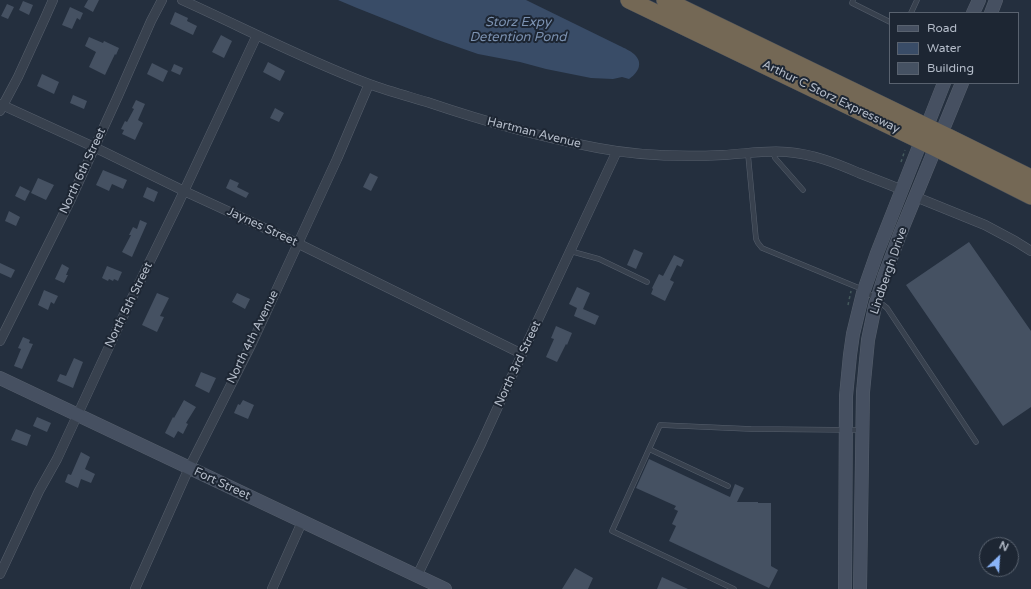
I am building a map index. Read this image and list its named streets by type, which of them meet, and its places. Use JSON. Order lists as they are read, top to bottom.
{
  "streets": {
    "highway": ["Arthur C Storz Expressway"],
    "street": [
      "Hartman Avenue",
      "North 6th Street",
      "Jaynes Street",
      "Lindbergh Drive",
      "North 5th Street",
      "North 4th Avenue",
      "North 3rd Street",
      "Fort Street"
    ]
  },
  "crossings": [
    ["Arthur C Storz Expressway", "Lindbergh Drive"],
    ["Hartman Avenue", "Lindbergh Drive"],
    ["Hartman Avenue", "North 5th Street"],
    ["Hartman Avenue", "North 4th Avenue"],
    ["Hartman Avenue", "North 3rd Street"],
    ["North 6th Street", "Jaynes Street"],
    ["Jaynes Street", "North 5th Street"],
    ["Jaynes Street", "North 4th Avenue"],
    ["Jaynes Street", "North 3rd Street"],
    ["North 5th Street", "Fort Street"],
    ["North 4th Avenue", "Fort Street"],
    ["North 3rd Street", "Fort Street"]
  ],
  "water": ["Storz Expy Detention Pond"],
  "legend": ["Road", "Water", "Building"],
  "north": "top right"
}
